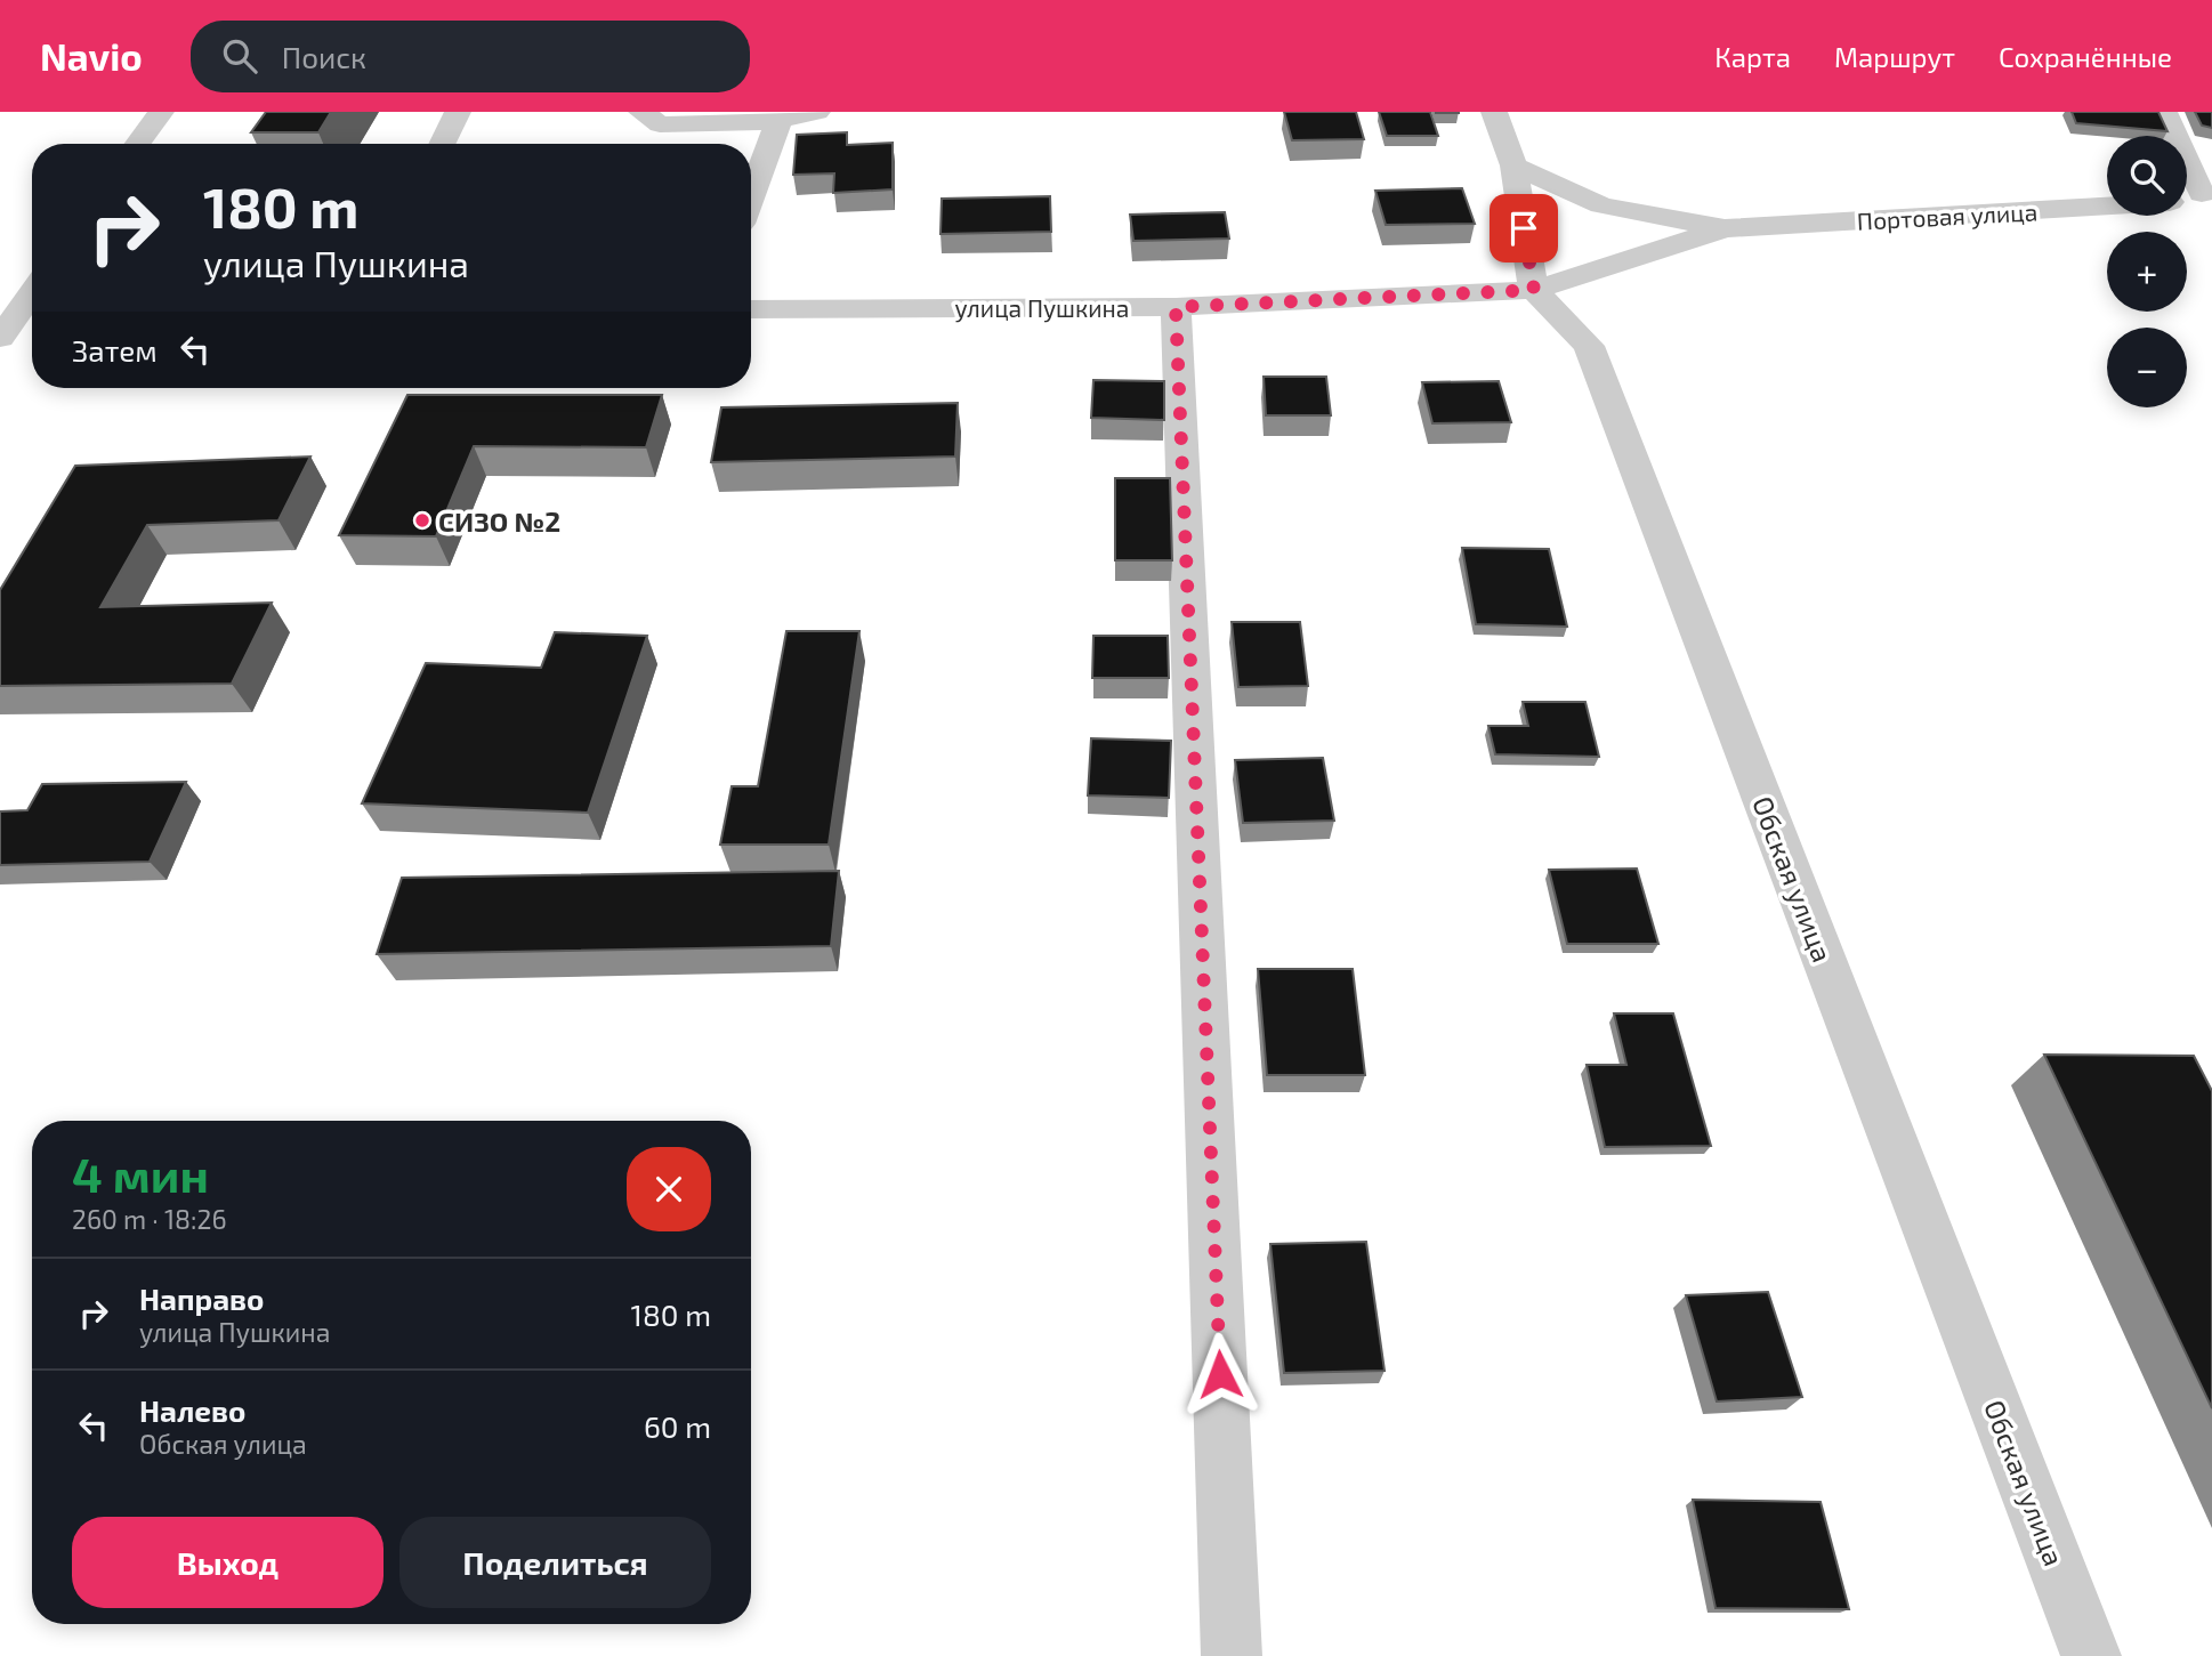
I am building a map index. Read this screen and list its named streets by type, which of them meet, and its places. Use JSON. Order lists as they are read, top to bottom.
{
  "streets": {
    "street": ["Портовая улица", "улица Пушкина", "Обская улица"]
  },
  "crossings": [
    ["Портовая улица", "улица Пушкина"],
    ["улица Пушкина", "Обская улица"]
  ],
  "places": ["СИЗО №2"],
  "page": {
    "header": "Navio",
    "search": "Поиск",
    "nav": ["Карта", "Маршрут", "Сохранённые"],
    "map_buttons": ["+", "−"],
    "turn": ["180 m", "улица Пушкина"],
    "then": "Затем",
    "heading": ["4 мин", "260 m · 18:26"],
    "list": [
      {
        "name": "Направо",
        "note": "улица Пушкина",
        "value": "180 m"
      },
      {
        "name": "Налево",
        "note": "Обская улица",
        "value": "60 m"
      }
    ],
    "buttons": ["Выход", "Поделиться"]
  }
}
